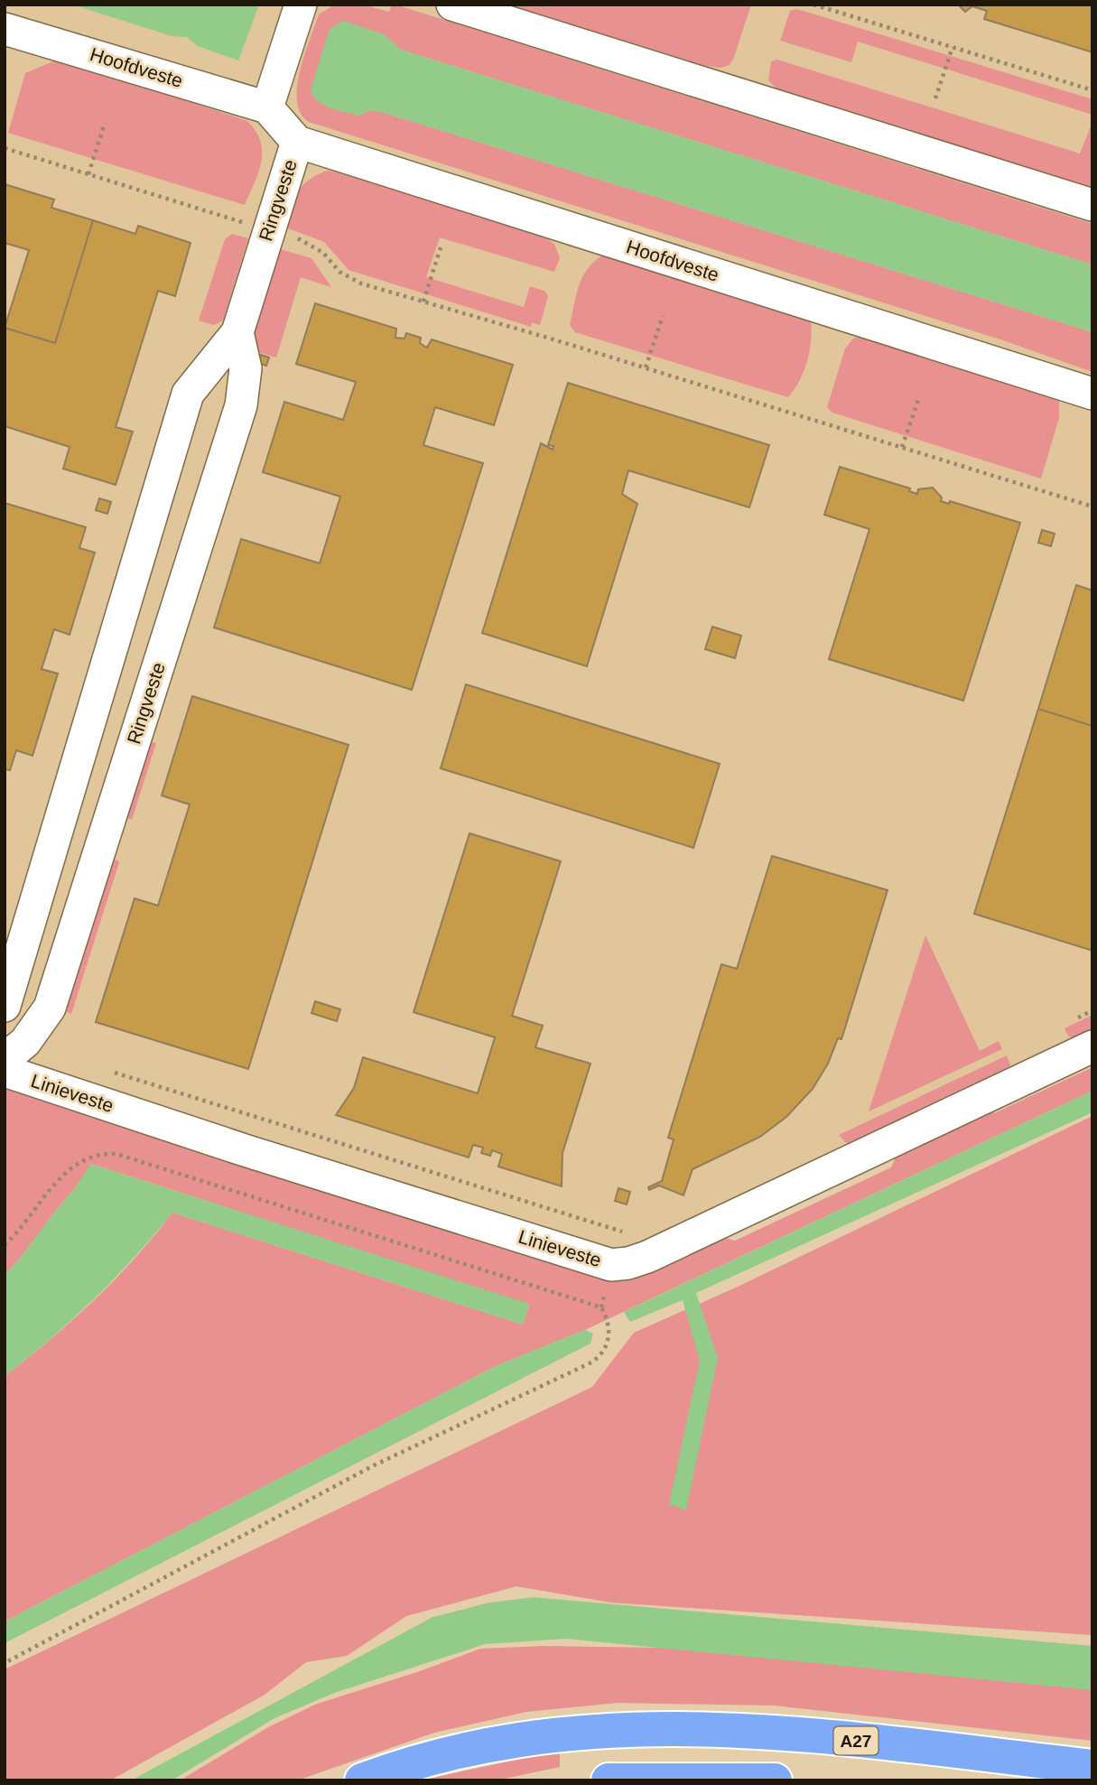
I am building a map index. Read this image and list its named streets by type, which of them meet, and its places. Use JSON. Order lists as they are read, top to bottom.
{
  "streets": {
    "highway": ["A27"],
    "street": ["Hoofdveste", "Ringveste", "Linieveste"]
  },
  "crossings": [
    ["Hoofdveste", "Ringveste"]
  ]
}
